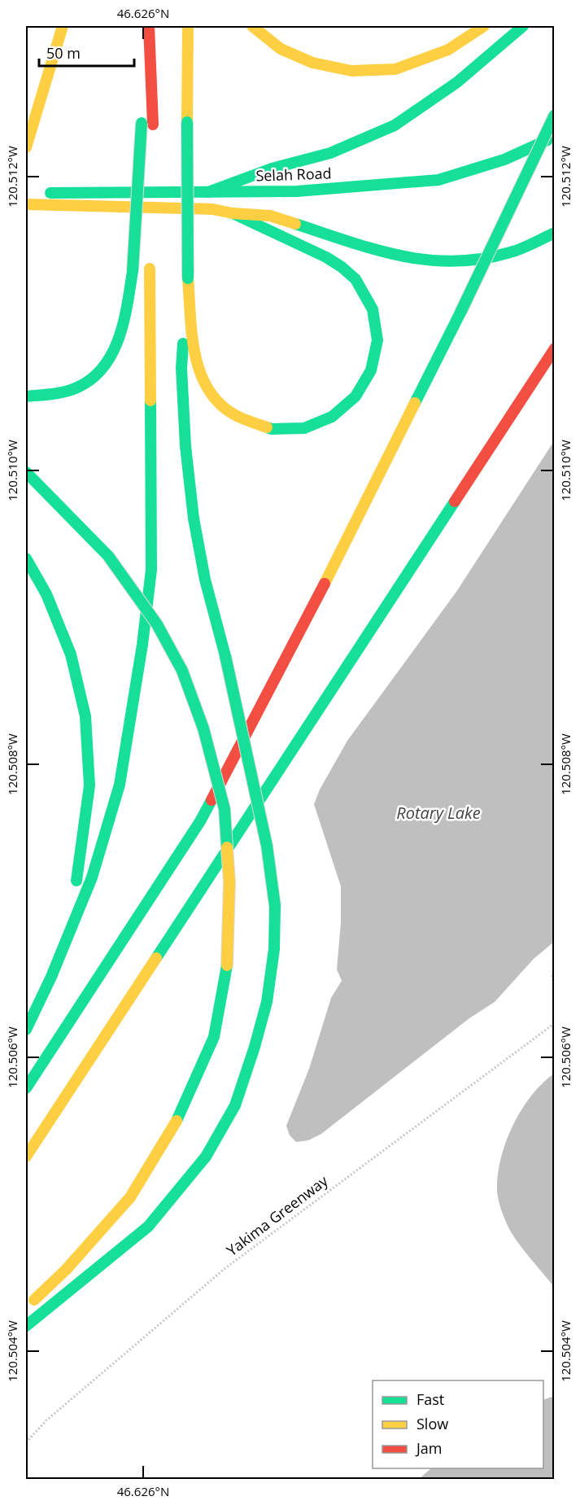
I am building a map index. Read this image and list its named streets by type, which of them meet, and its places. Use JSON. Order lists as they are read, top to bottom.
{
  "streets": {
    "main road": ["Selah Road"],
    "path": ["Yakima Greenway"]
  },
  "water": ["Rotary Lake"],
  "legend": ["Fast", "Slow", "Jam"],
  "scale_bar": "50 m",
  "coordinates": [
    "46.626°N",
    "120.512°W",
    "120.510°W",
    "120.508°W",
    "120.506°W",
    "120.504°W"
  ]
}
